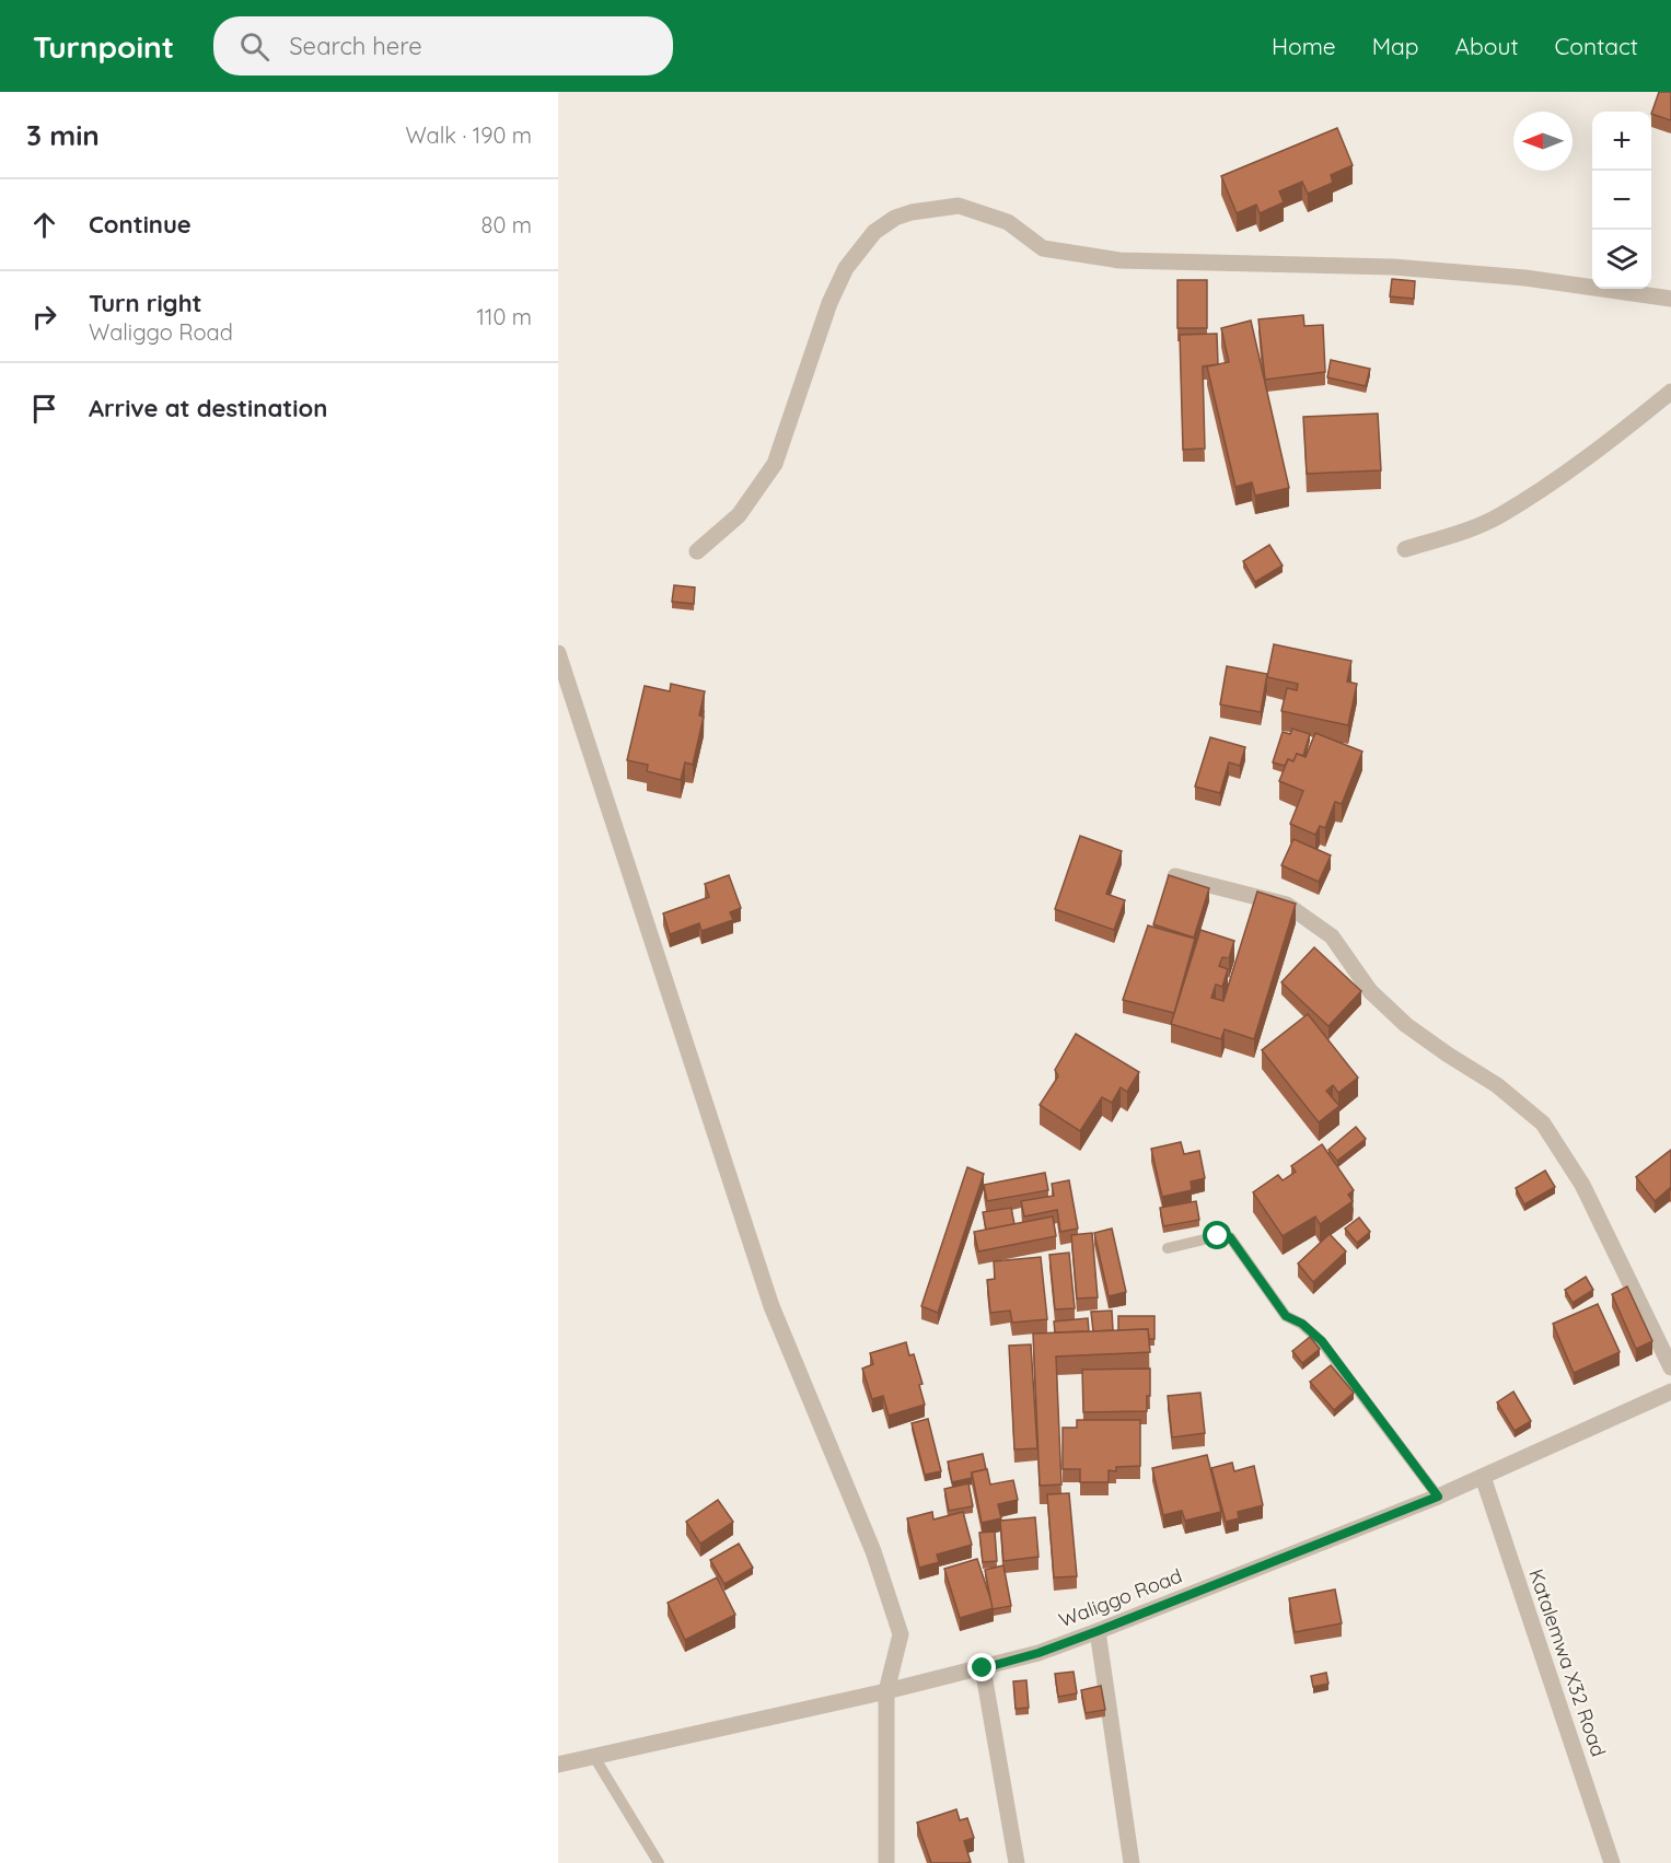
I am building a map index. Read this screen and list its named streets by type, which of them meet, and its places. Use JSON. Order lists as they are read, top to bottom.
{
  "streets": {
    "street": ["Waliggo Road", "Katalemwa X32 Road"]
  },
  "crossings": [
    ["Waliggo Road", "Katalemwa X32 Road"]
  ],
  "north": "left",
  "page": {
    "header": "Turnpoint",
    "search": "Search here",
    "nav": [
      "Home",
      "Map",
      "About",
      "Contact"
    ],
    "heading": ["3 min", "Walk · 190 m"],
    "map_buttons": ["+", "−"],
    "list": [
      ["Continue", "80 m"],
      ["Turn right", "Waliggo Road", "110 m"],
      "Arrive at destination"
    ]
  }
}
